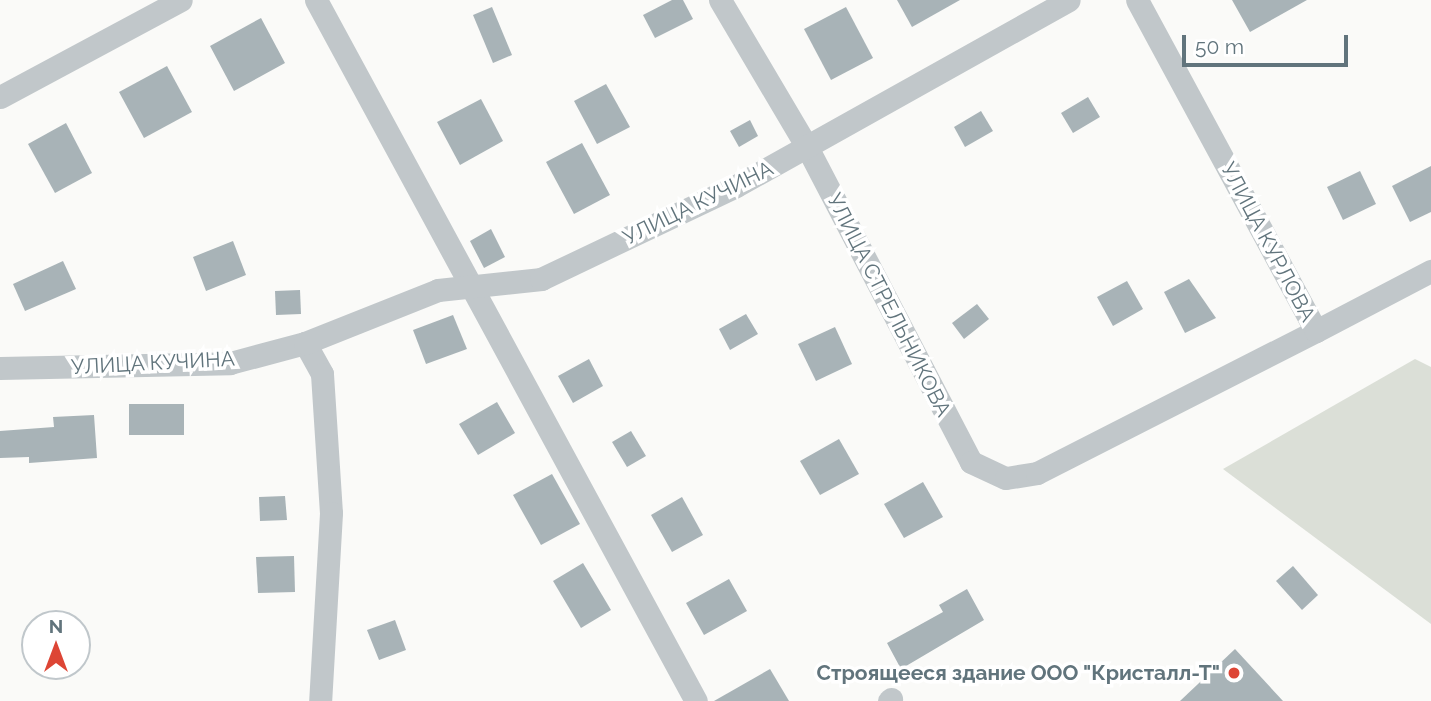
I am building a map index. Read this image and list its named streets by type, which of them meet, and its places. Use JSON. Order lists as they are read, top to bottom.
{
  "streets": {
    "street": ["УЛИЦА КУЧИНА", "УЛИЦА КУРЛОВА", "УЛИЦА СТРЕЛЬНИКОВА"]
  },
  "crossings": [
    ["УЛИЦА КУЧИНА", "УЛИЦА СТРЕЛЬНИКОВА"],
    ["УЛИЦА КУРЛОВА", "УЛИЦА СТРЕЛЬНИКОВА"]
  ],
  "places": ["Строящееся здание ООО \"Кристалл-Т\""],
  "scale_bar": "50 m",
  "north": "top"
}
